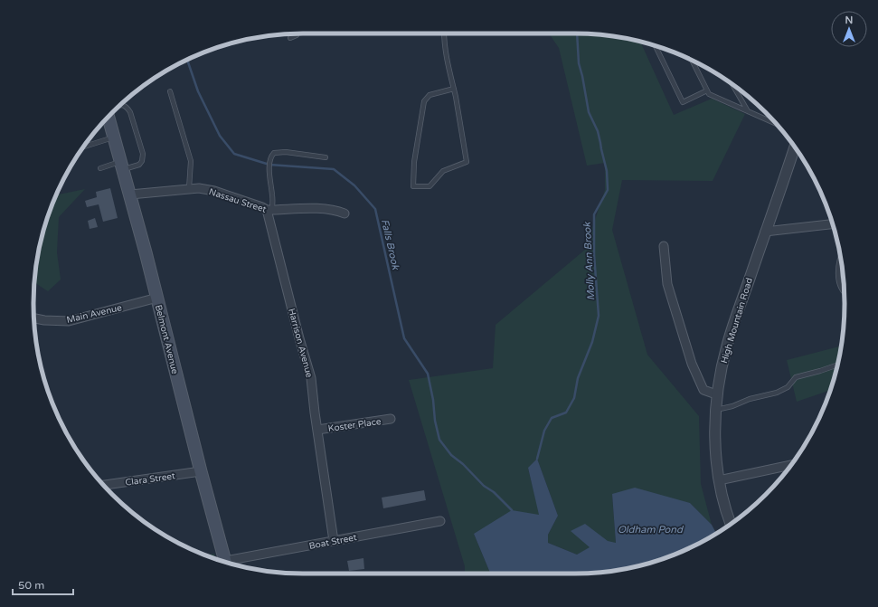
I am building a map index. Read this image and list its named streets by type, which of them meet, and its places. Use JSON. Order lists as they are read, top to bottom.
{
  "streets": {
    "main road": ["Belmont Avenue"],
    "street": [
      "Nassau Street",
      "Main Avenue",
      "High Mountain Road",
      "Harrison Avenue",
      "Koster Place",
      "Clara Street",
      "Boat Street"
    ]
  },
  "crossings": [
    ["Nassau Street", "Belmont Avenue"],
    ["Nassau Street", "Harrison Avenue"],
    ["Main Avenue", "Belmont Avenue"],
    ["Belmont Avenue", "Clara Street"],
    ["Harrison Avenue", "Koster Place"],
    ["Harrison Avenue", "Boat Street"]
  ],
  "water": ["Falls Brook", "Molly Ann Brook", "Oldham Pond"],
  "scale_bar": "50 m",
  "north": "top"
}
